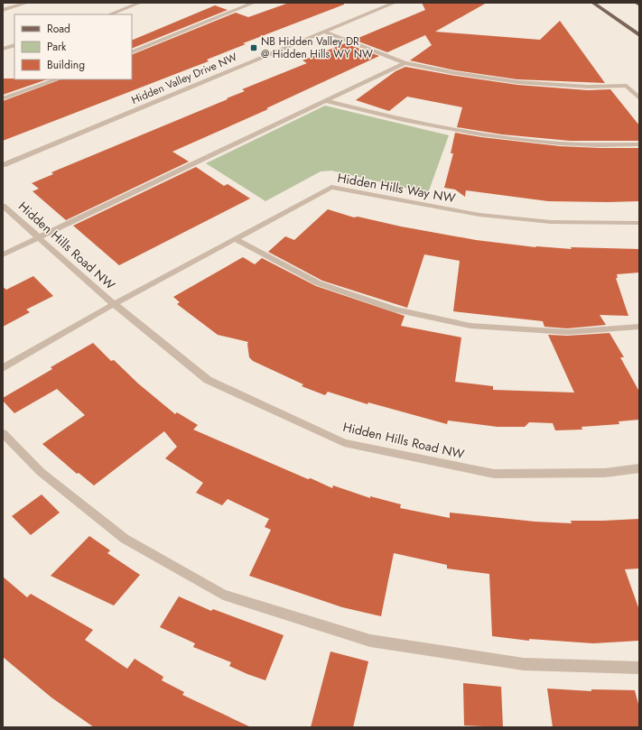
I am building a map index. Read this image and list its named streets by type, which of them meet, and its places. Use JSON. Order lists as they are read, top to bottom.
{
  "streets": {
    "street": ["Hidden Valley Drive NW", "Hidden Hills Way NW", "Hidden Hills Road NW"]
  },
  "crossings": [
    ["Hidden Hills Way NW", "Hidden Hills Road NW"]
  ],
  "places": {
    "transit": ["NB Hidden Valley DR @ Hidden Hills WY NW"]
  },
  "legend": ["Road", "Park", "Building"]
}
